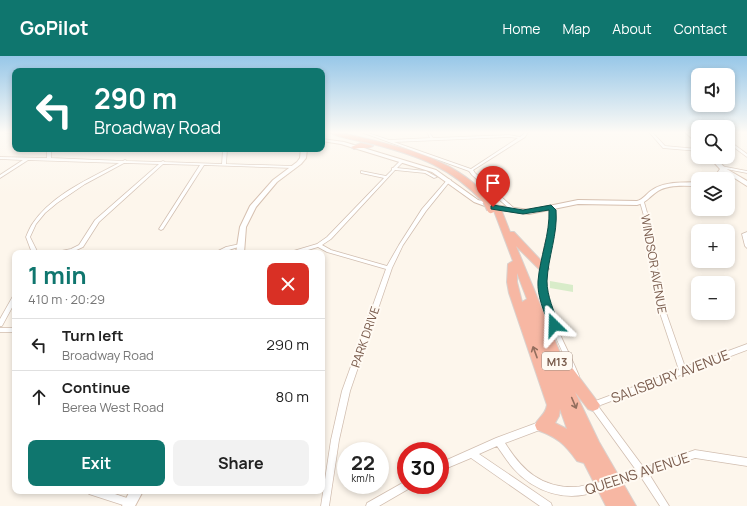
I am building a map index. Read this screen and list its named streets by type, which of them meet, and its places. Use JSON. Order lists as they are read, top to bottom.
{
  "streets": {
    "highway": ["M13"],
    "street": [
      "WINDSOR AVENUE",
      "PARK DRIVE",
      "SALISBURY AVENUE",
      "QUEENS AVENUE"
    ]
  },
  "crossings": [
    ["WINDSOR AVENUE", "SALISBURY AVENUE"]
  ],
  "page": {
    "header": "GoPilot",
    "nav": [
      "Home",
      "Map",
      "About",
      "Contact"
    ],
    "map_buttons": ["+", "−"],
    "turn": ["290 m", "Broadway Road"],
    "heading": ["1 min", "410 m · 20:29"],
    "list": [
      {
        "name": "Turn left",
        "note": "Broadway Road",
        "value": "290 m"
      },
      {
        "name": "Continue",
        "note": "Berea West Road",
        "value": "80 m"
      }
    ],
    "buttons": ["Exit", "Share"],
    "speed": "22 km/h",
    "limit": "30"
  }
}
